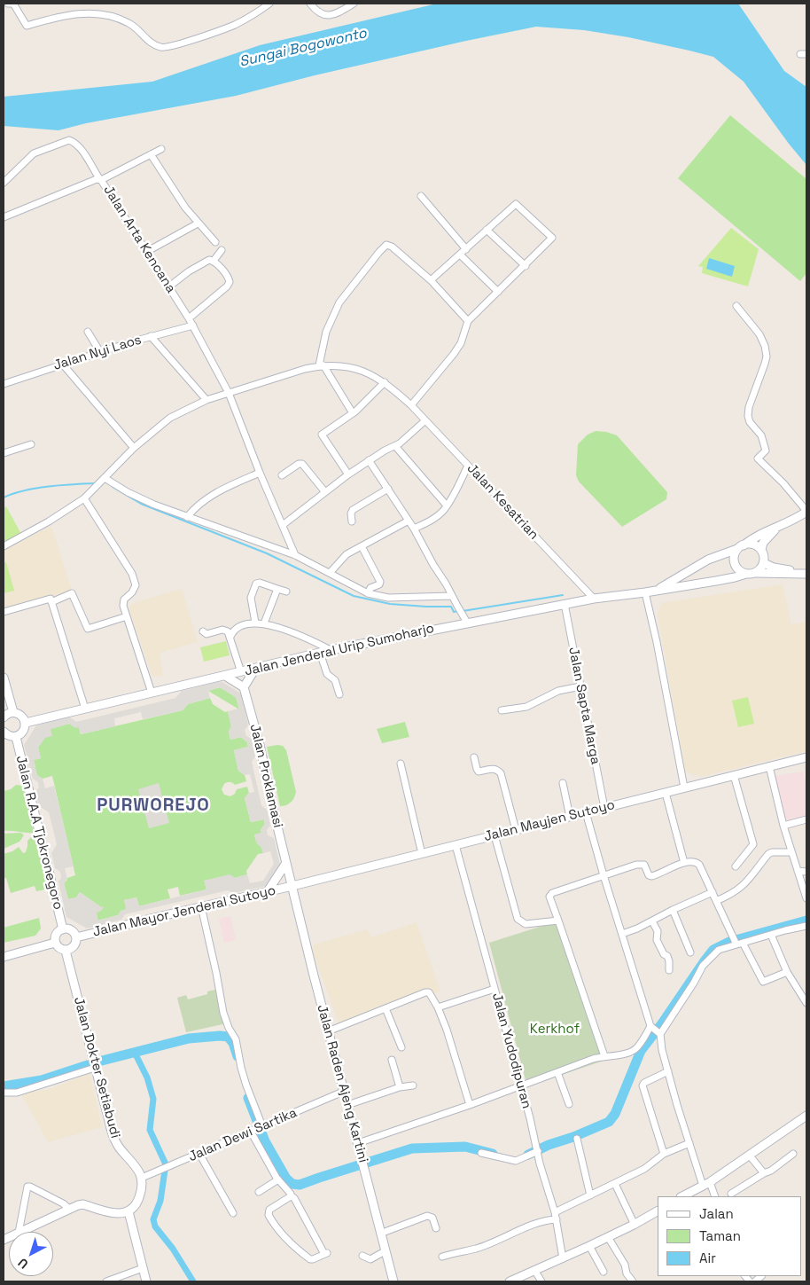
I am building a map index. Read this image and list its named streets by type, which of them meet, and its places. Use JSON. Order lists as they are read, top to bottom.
{
  "streets": {
    "main road": [
      "Jalan Jenderal Urip Sumoharjo",
      "Jalan Proklamasi",
      "Jalan Mayjen Sutoyo",
      "Jalan R.A.A Tjokronegoro",
      "Jalan Mayor Jenderal Sutoyo",
      "Jalan Dokter Setiabudi",
      "Jalan Raden Ajeng Kartini"
    ],
    "street": [
      "Jalan Arta Kencana",
      "Jalan Nyi Laos",
      "Jalan Kesatrian",
      "Jalan Sapta Marga",
      "Jalan Yudodipuran",
      "Jalan Dewi Sartika"
    ]
  },
  "crossings": [
    ["Jalan Arta Kencana", "Jalan Nyi Laos"],
    ["Jalan Arta Kencana", "Jalan Kesatrian"],
    ["Jalan Kesatrian", "Jalan Jenderal Urip Sumoharjo"],
    ["Jalan Jenderal Urip Sumoharjo", "Jalan Sapta Marga"],
    ["Jalan Sapta Marga", "Jalan Mayjen Sutoyo"],
    ["Jalan Proklamasi", "Jalan Mayjen Sutoyo"],
    ["Jalan Proklamasi", "Jalan Mayor Jenderal Sutoyo"],
    ["Jalan Proklamasi", "Jalan Raden Ajeng Kartini"],
    ["Jalan Mayjen Sutoyo", "Jalan Mayor Jenderal Sutoyo"],
    ["Jalan Mayjen Sutoyo", "Jalan Yudodipuran"],
    ["Jalan Mayjen Sutoyo", "Jalan Raden Ajeng Kartini"],
    ["Jalan R.A.A Tjokronegoro", "Jalan Mayor Jenderal Sutoyo"],
    ["Jalan R.A.A Tjokronegoro", "Jalan Dokter Setiabudi"],
    ["Jalan Mayor Jenderal Sutoyo", "Jalan Dokter Setiabudi"],
    ["Jalan Mayor Jenderal Sutoyo", "Jalan Raden Ajeng Kartini"],
    ["Jalan Dokter Setiabudi", "Jalan Dewi Sartika"],
    ["Jalan Raden Ajeng Kartini", "Jalan Dewi Sartika"]
  ],
  "districts": ["PURWOREJO"],
  "water": ["Sungai Bogowonto"],
  "parks": ["Kerkhof"],
  "legend": ["Jalan", "Taman", "Air"],
  "north": "bottom left"
}
